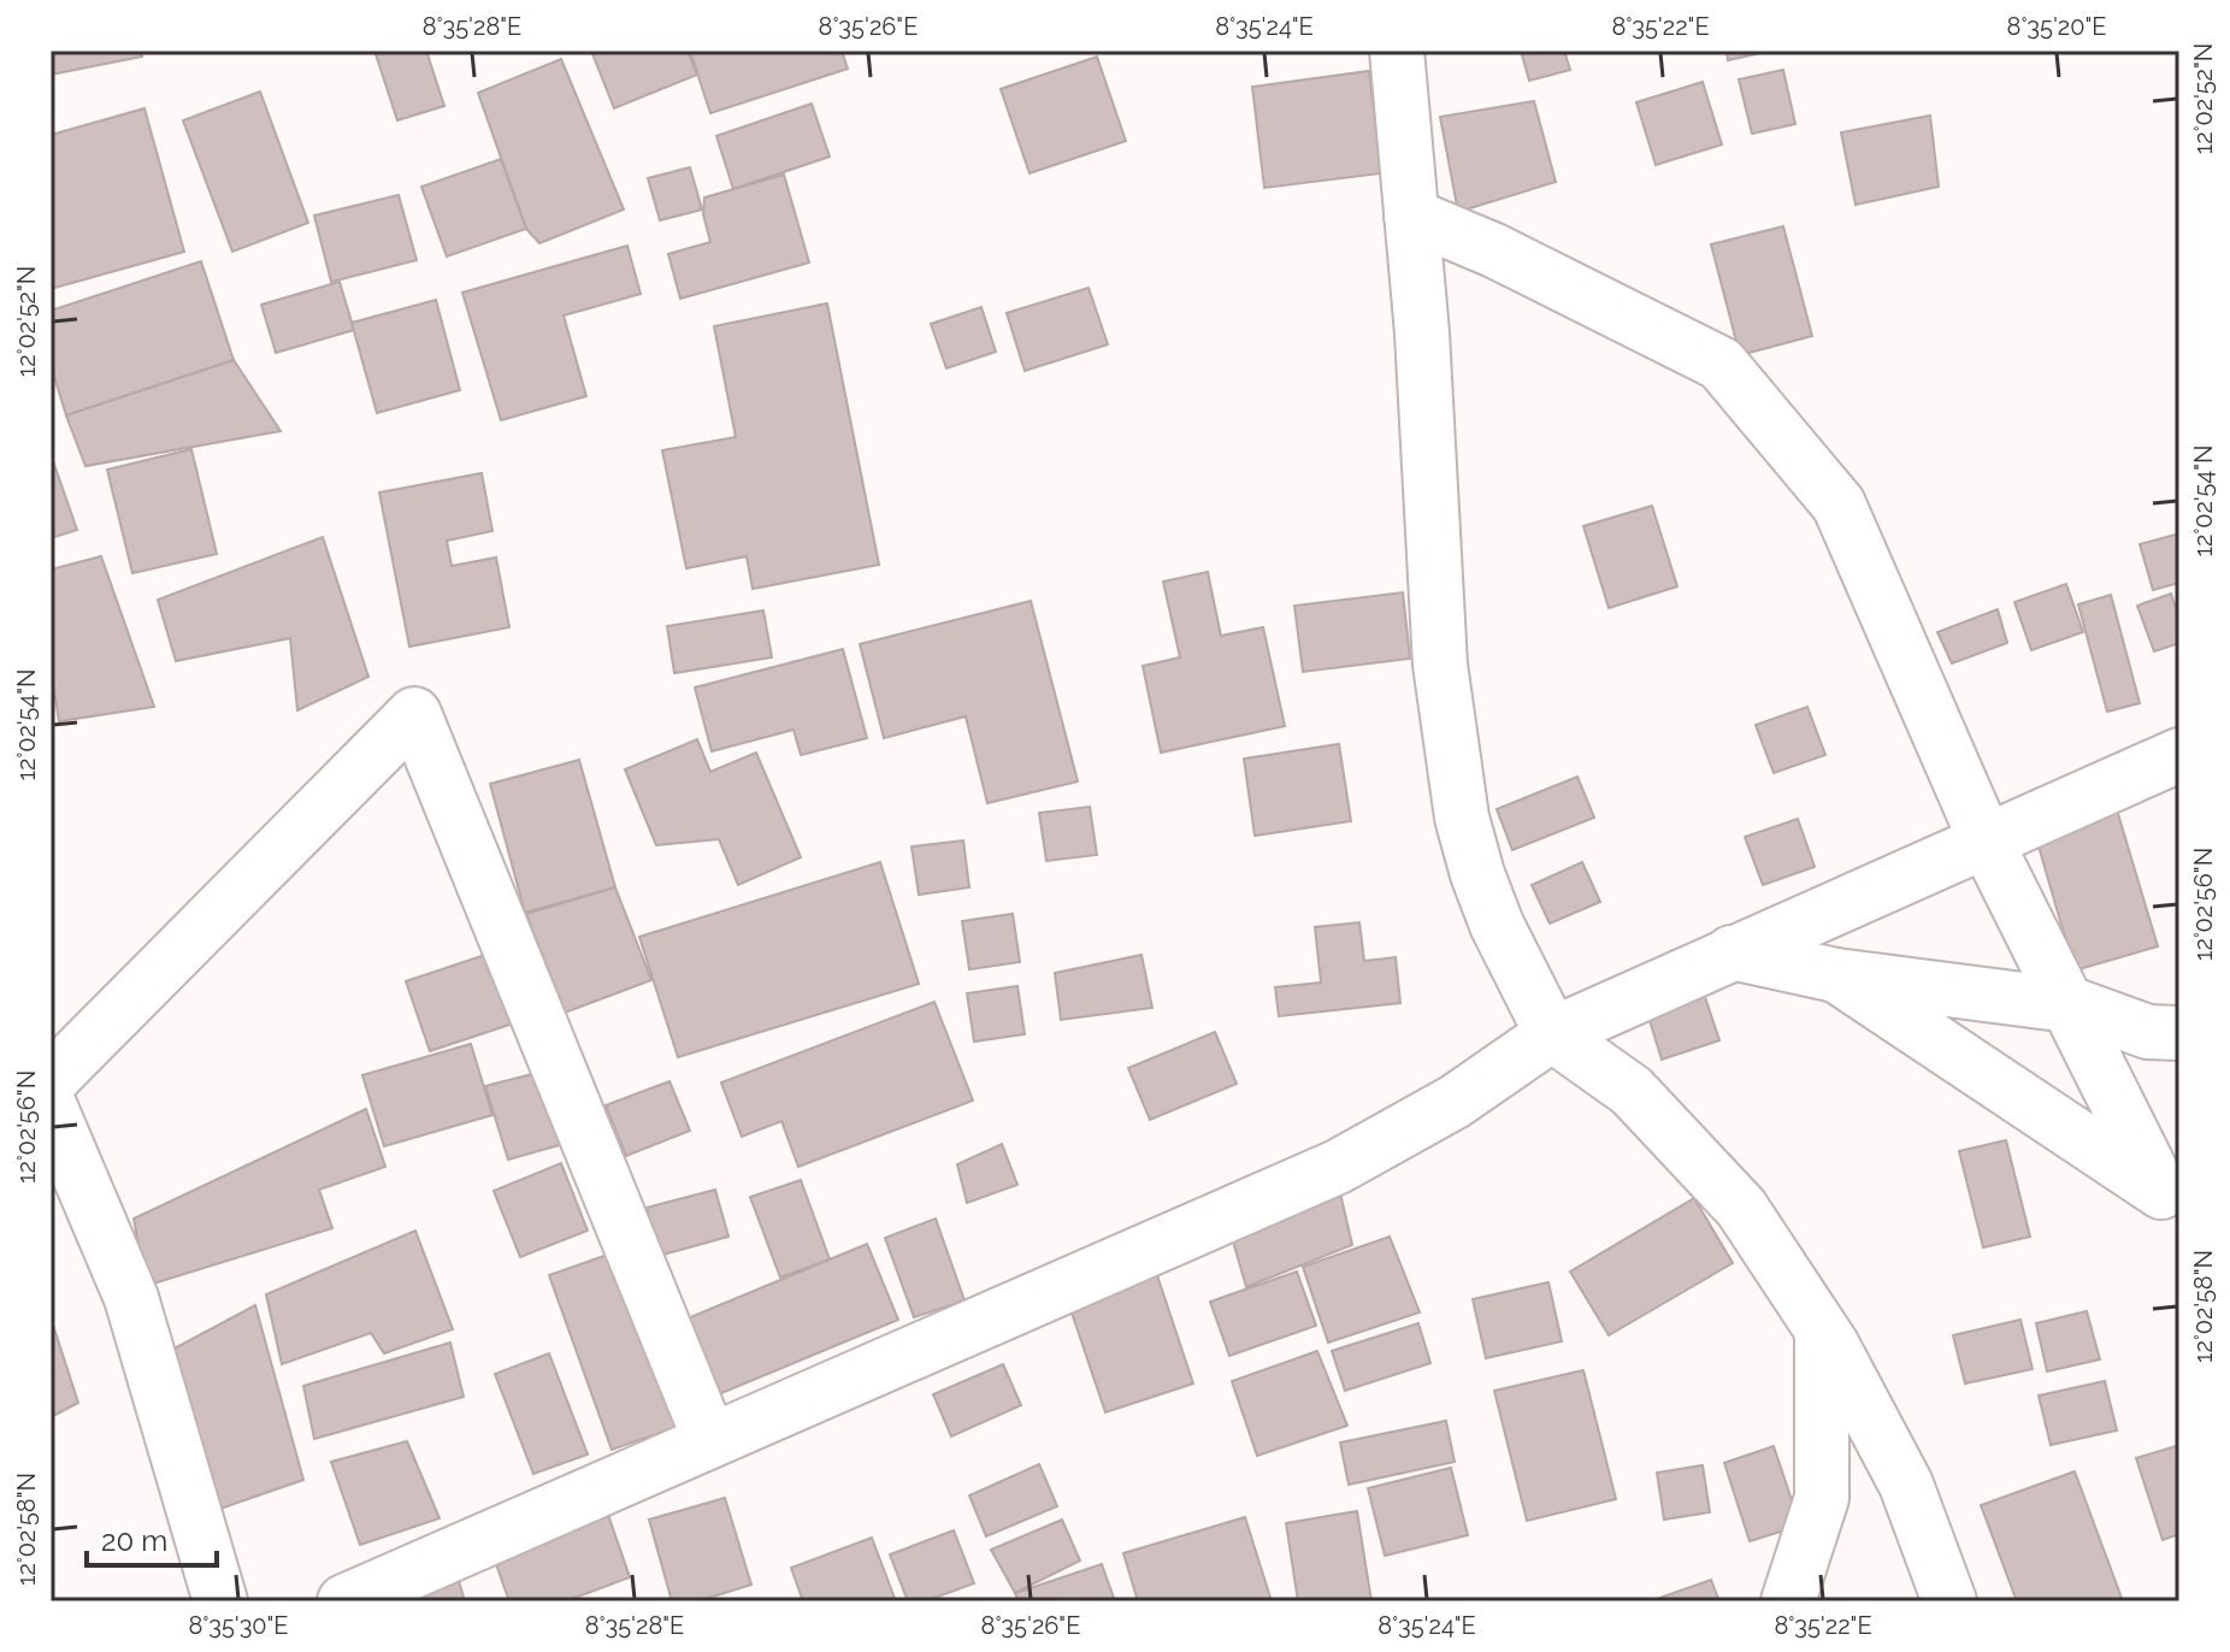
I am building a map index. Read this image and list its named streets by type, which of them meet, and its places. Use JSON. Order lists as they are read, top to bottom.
{
  "scale_bar": "20 m",
  "coordinates": [
    "8°35'28\"E",
    "8°35'26\"E",
    "8°35'24\"E",
    "8°35'22\"E",
    "8°35'20\"E",
    "12°02'52\"N",
    "12°02'54\"N",
    "12°02'56\"N",
    "12°02'58\"N",
    "8°35'30\"E"
  ]
}
